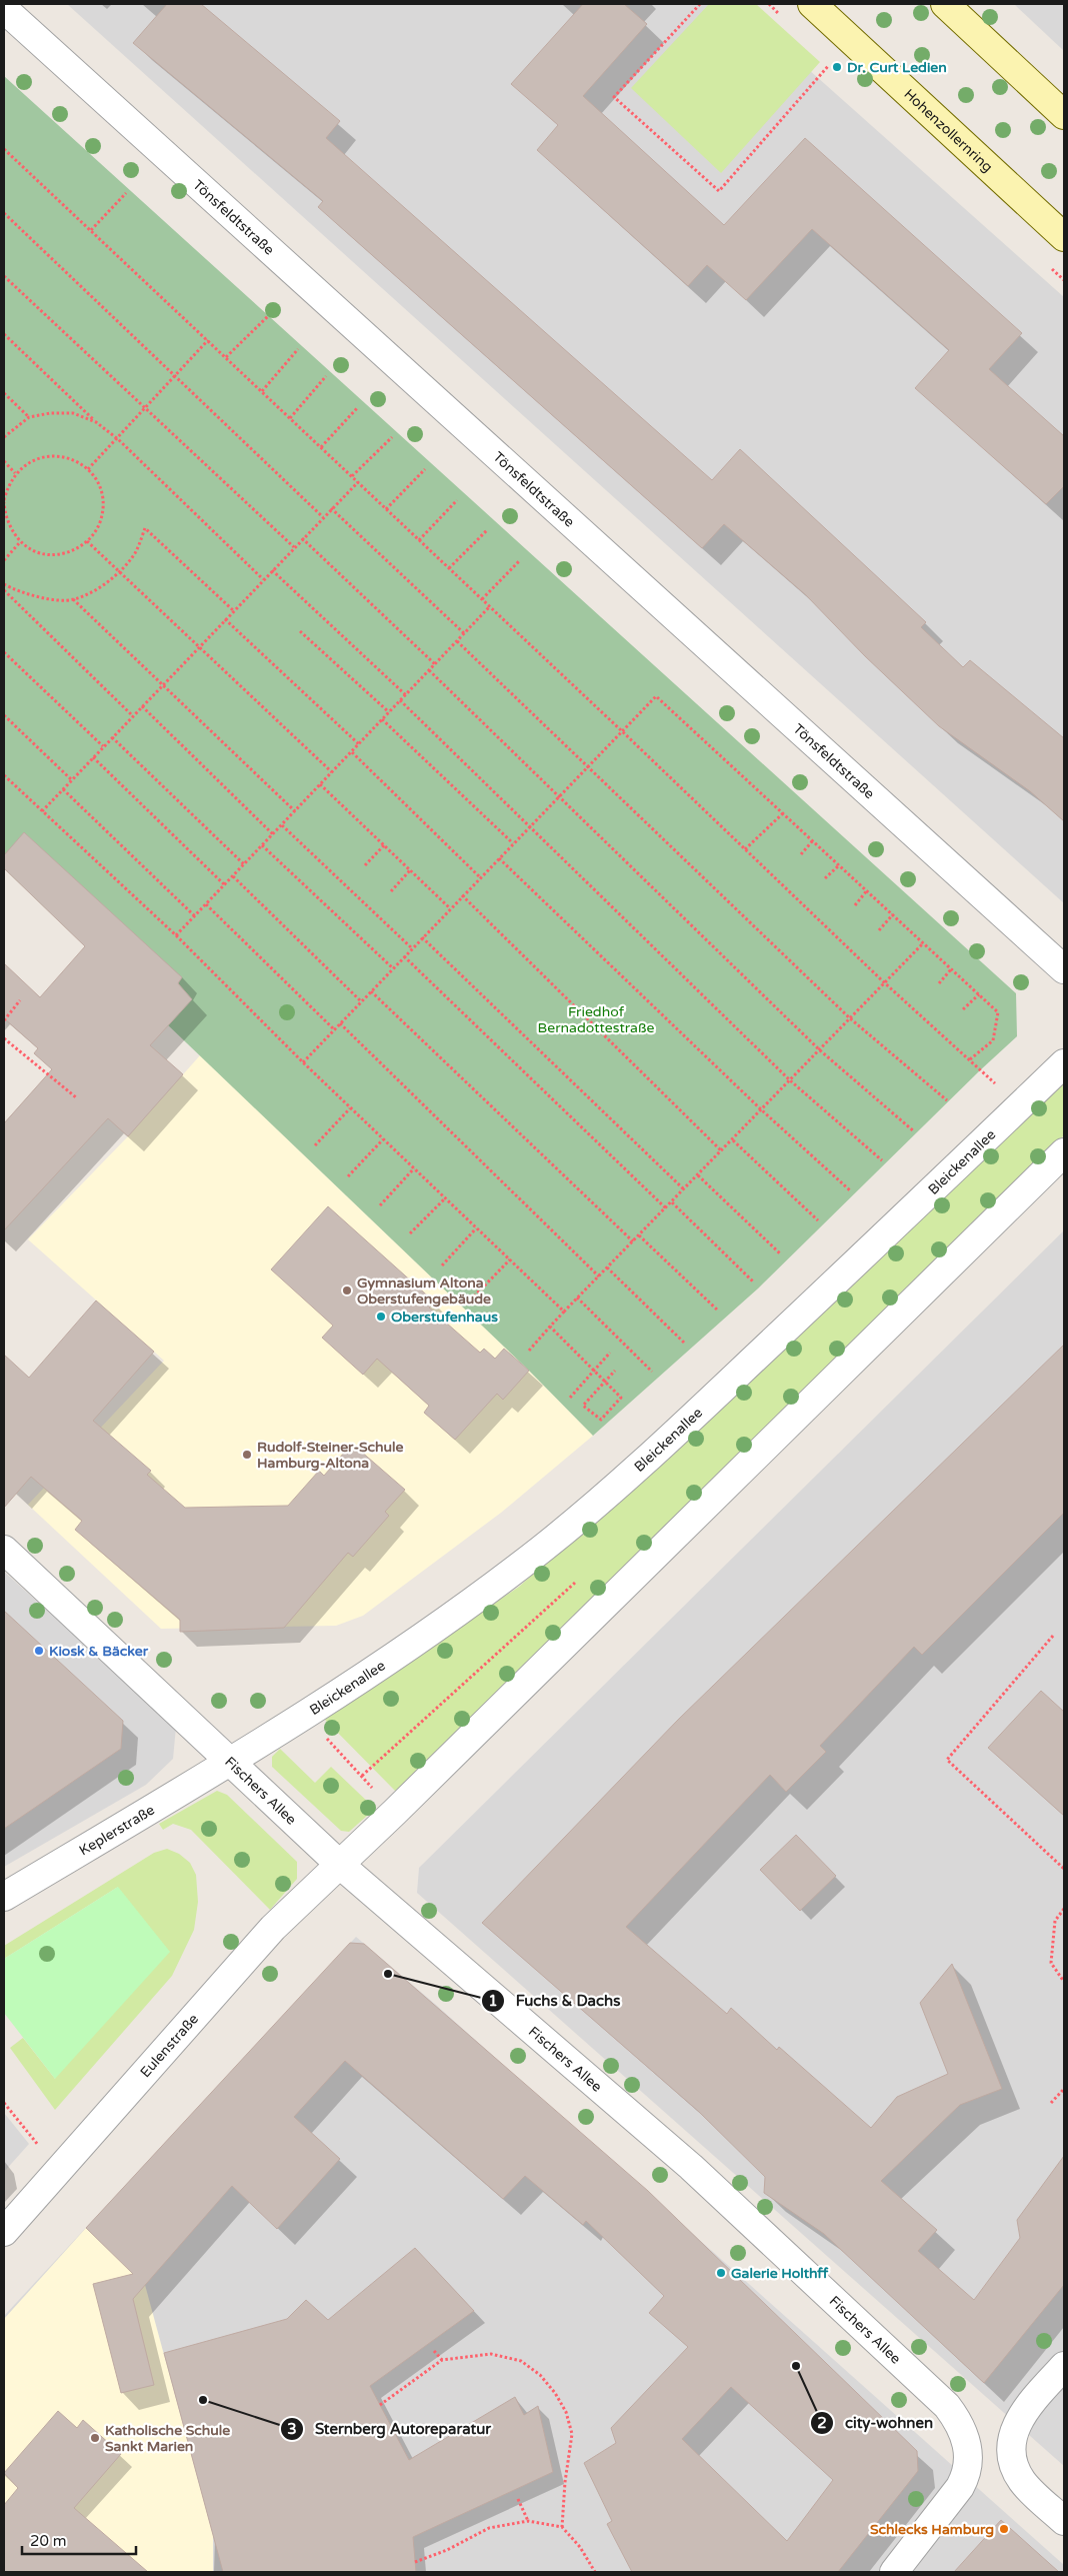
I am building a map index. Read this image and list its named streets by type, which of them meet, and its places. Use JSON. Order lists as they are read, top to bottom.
{
  "streets": {
    "main road": ["Hohenzollernring"],
    "street": [
      "Tönsfeldtstraße",
      "Bleickenallee",
      "Fischers Allee",
      "Keplerstraße",
      "Eulenstraße"
    ]
  },
  "crossings": [
    ["Bleickenallee", "Fischers Allee"],
    ["Bleickenallee", "Keplerstraße"],
    ["Fischers Allee", "Keplerstraße"],
    ["Fischers Allee", "Eulenstraße"]
  ],
  "parks": ["Friedhof Bernadottestraße"],
  "places": [
    "Dr. Curt Ledien",
    "Gymnasium Altona Oberstufengebäude",
    "Oberstufenhaus",
    "Rudolf-Steiner-Schule Hamburg-Altona",
    "Kiosk & Bäcker",
    "Fuchs & Dachs",
    "Galerie Holthff",
    "city-wohnen",
    "Sternberg Autoreparatur",
    "Katholische Schule Sankt Marien",
    "Schlecks Hamburg"
  ],
  "scale_bar": "20 m"
}
